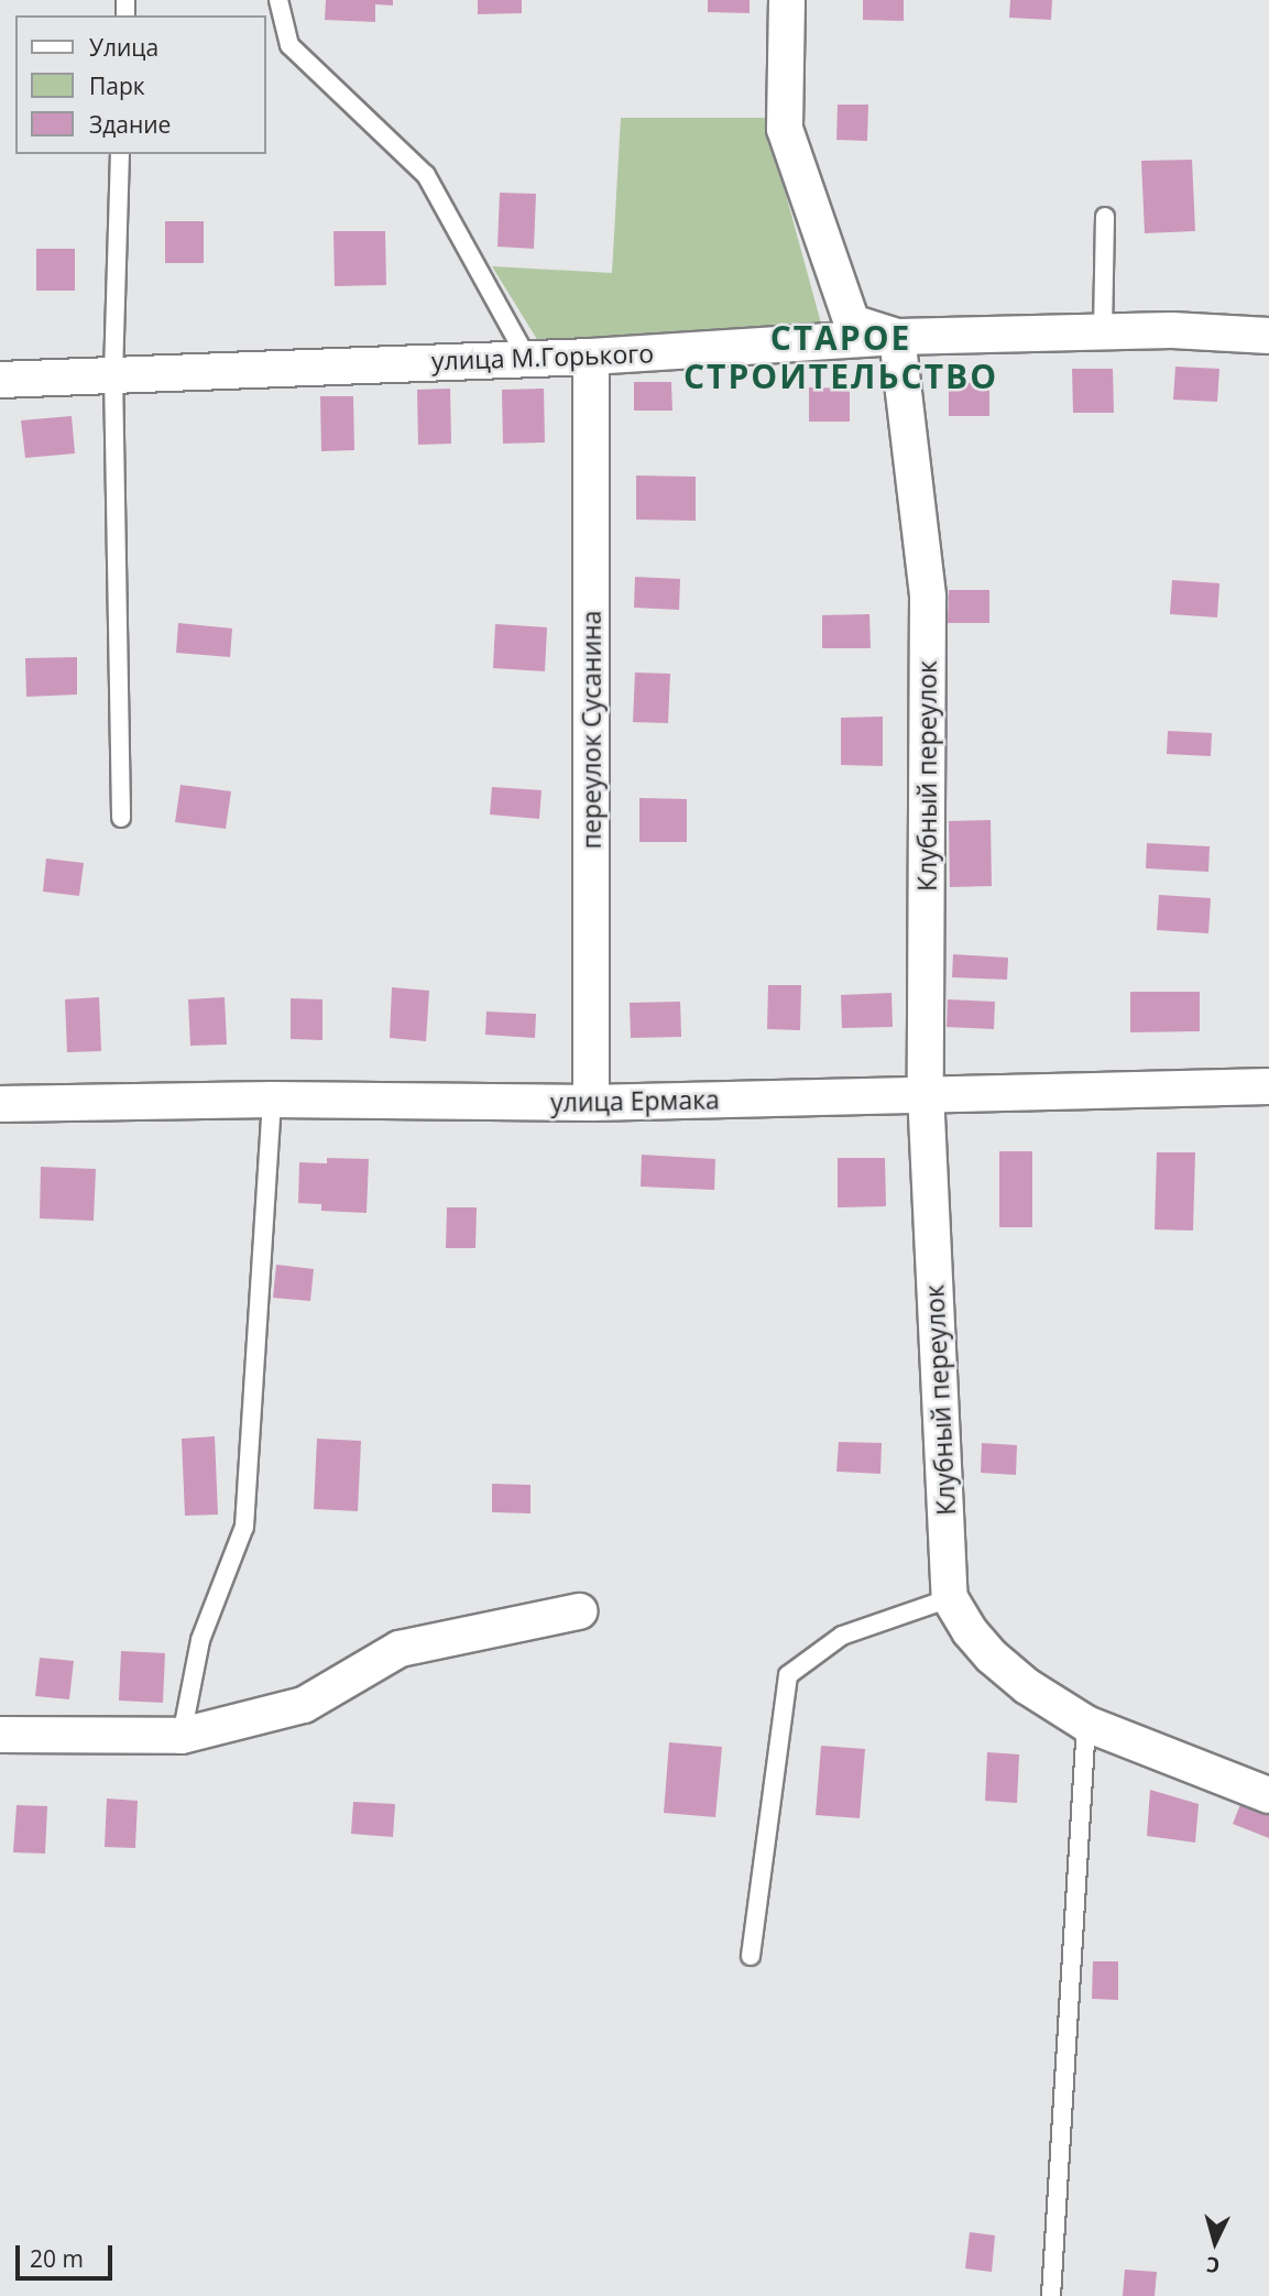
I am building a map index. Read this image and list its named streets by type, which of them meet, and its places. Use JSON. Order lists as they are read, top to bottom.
{
  "streets": {
    "street": [
      "улица М.Горького",
      "переулок Сусанина",
      "Клубный переулок",
      "улица Ермака"
    ]
  },
  "crossings": [
    ["улица М.Горького", "переулок Сусанина"],
    ["улица М.Горького", "Клубный переулок"],
    ["переулок Сусанина", "улица Ермака"],
    ["Клубный переулок", "улица Ермака"]
  ],
  "districts": ["СТАРОЕ СТРОИТЕЛЬСТВО"],
  "legend": ["Улица", "Парк", "Здание"],
  "scale_bar": "20 m",
  "north": "bottom"
}
